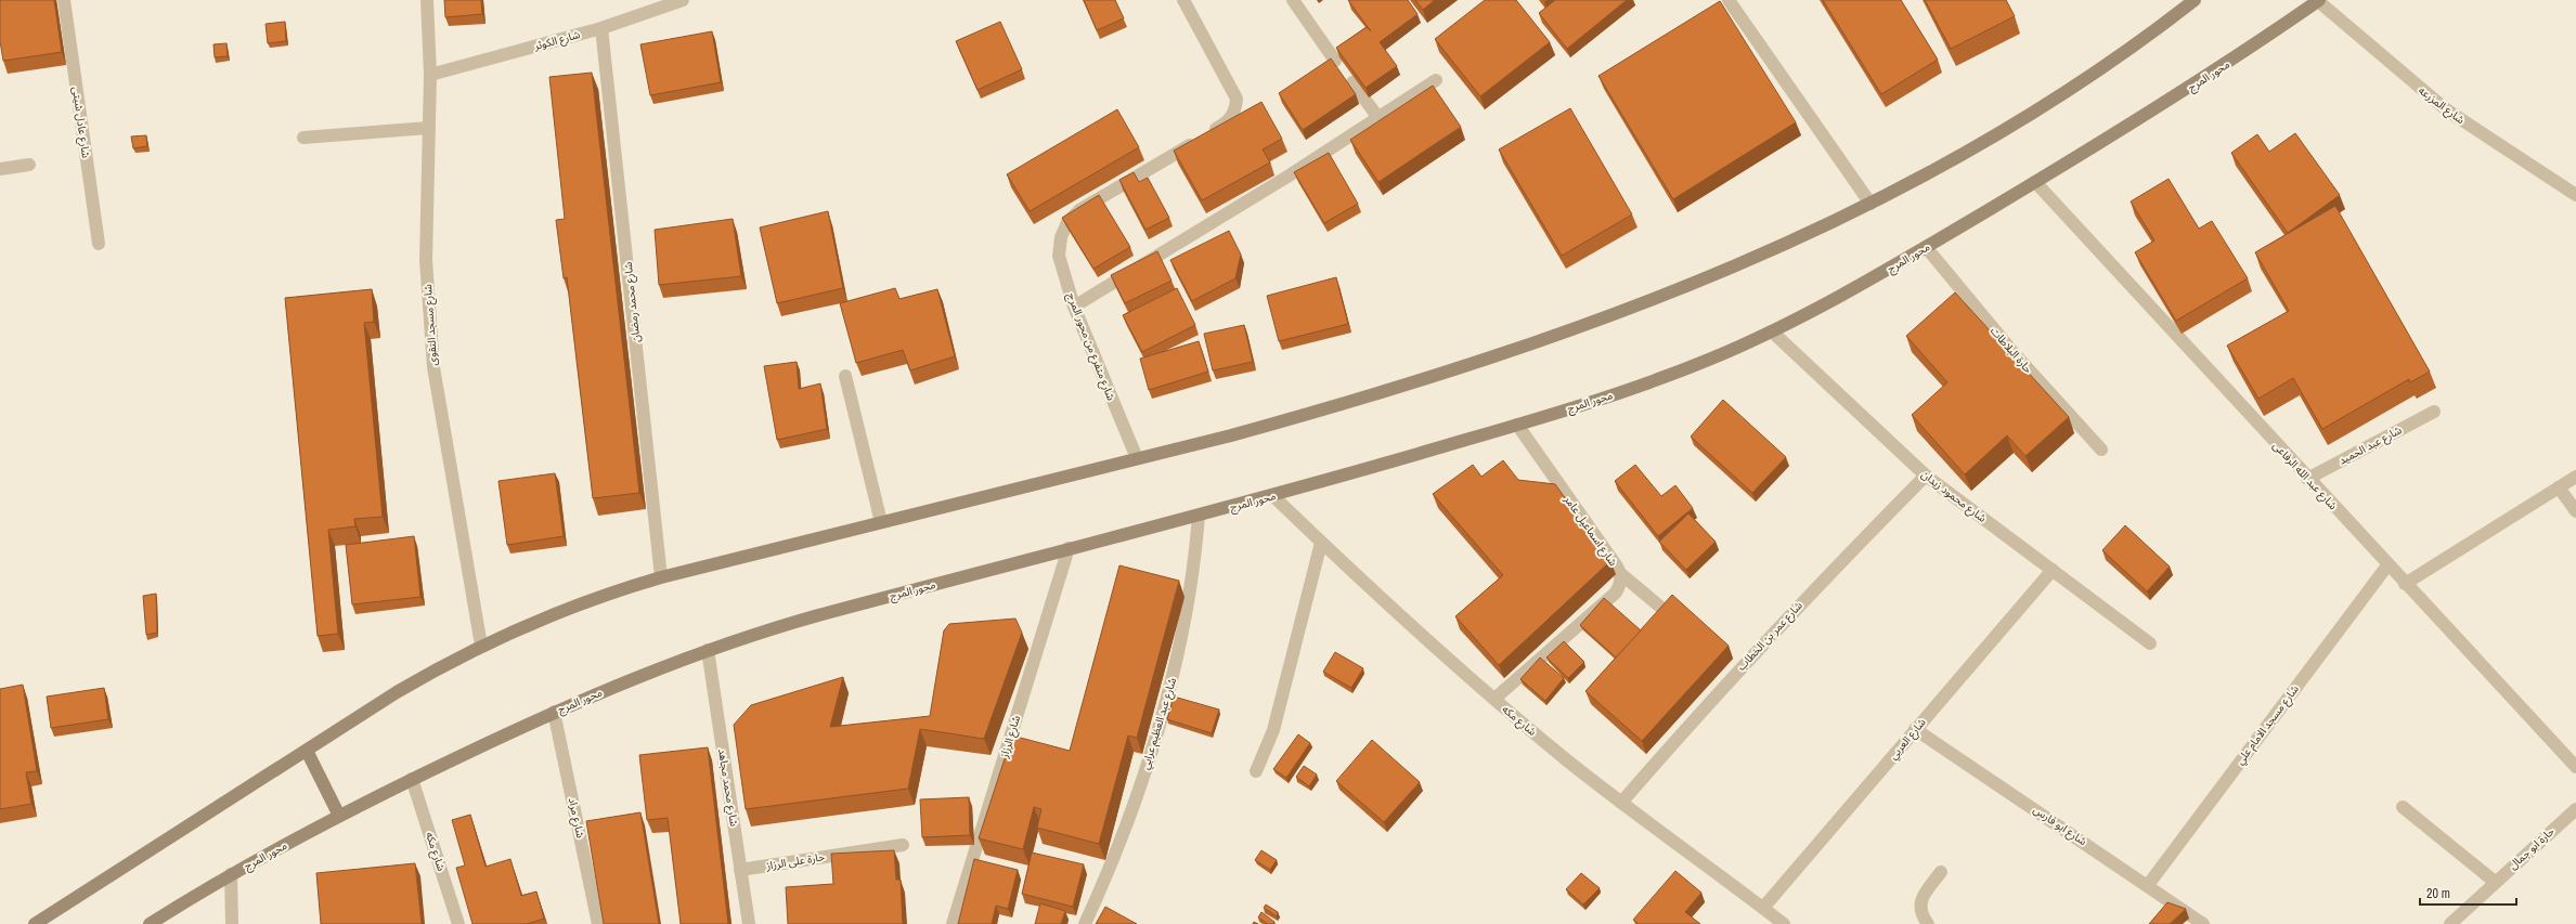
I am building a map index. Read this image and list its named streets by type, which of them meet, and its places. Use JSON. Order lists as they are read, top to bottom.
{
  "streets": {
    "main road": ["محور المرج"],
    "street": [
      "شارع الكوثر",
      "شارع المزرعه",
      "شارع عادل شيتى",
      "شارع محمد رمضان",
      "شارع مسجد التقوى",
      "شارع متفرع من محور المرج",
      "حارة البلاطات",
      "شارع عبد الحميد",
      "شارع عبد الله الرفاعى",
      "شارع محمود زيدان",
      "شارع اسماعيل عامر",
      "شارع عمر بن الخطاب",
      "شارع مكه",
      "شارع عبد العظيم عرابي",
      "شارع مسجد الامام علي",
      "شارع الرزاز",
      "شارع العربي",
      "شارع محمد مجاهد",
      "شارع مراد",
      "شارع ابو فارس",
      "حارة ابو جمال",
      "حارة على الرزاز"
    ]
  },
  "crossings": [
    ["شارع الكوثر", "شارع محمد رمضان"],
    ["شارع الكوثر", "شارع مسجد التقوى"],
    ["محور المرج", "شارع المزرعه"],
    ["محور المرج", "حارة البلاطات"],
    ["محور المرج", "شارع عبد الله الرفاعى"],
    ["محور المرج", "شارع محمود زيدان"],
    ["محور المرج", "شارع اسماعيل عامر"],
    ["محور المرج", "شارع مكه"],
    ["محور المرج", "شارع عبد العظيم عرابي"],
    ["محور المرج", "شارع الرزاز"],
    ["محور المرج", "شارع محمد مجاهد"],
    ["محور المرج", "شارع مراد"],
    ["شارع عبد الحميد", "شارع عبد الله الرفاعى"],
    ["شارع عبد الله الرفاعى", "شارع مسجد الامام علي"],
    ["شارع محمود زيدان", "شارع عمر بن الخطاب"],
    ["شارع محمود زيدان", "شارع العربي"],
    ["شارع اسماعيل عامر", "شارع مكه"],
    ["شارع عمر بن الخطاب", "شارع مكه"],
    ["شارع مكه", "شارع العربي"],
    ["شارع مسجد الامام علي", "شارع ابو فارس"],
    ["شارع العربي", "شارع ابو فارس"],
    ["شارع محمد مجاهد", "حارة على الرزاز"]
  ],
  "scale_bar": "20 m"
}
